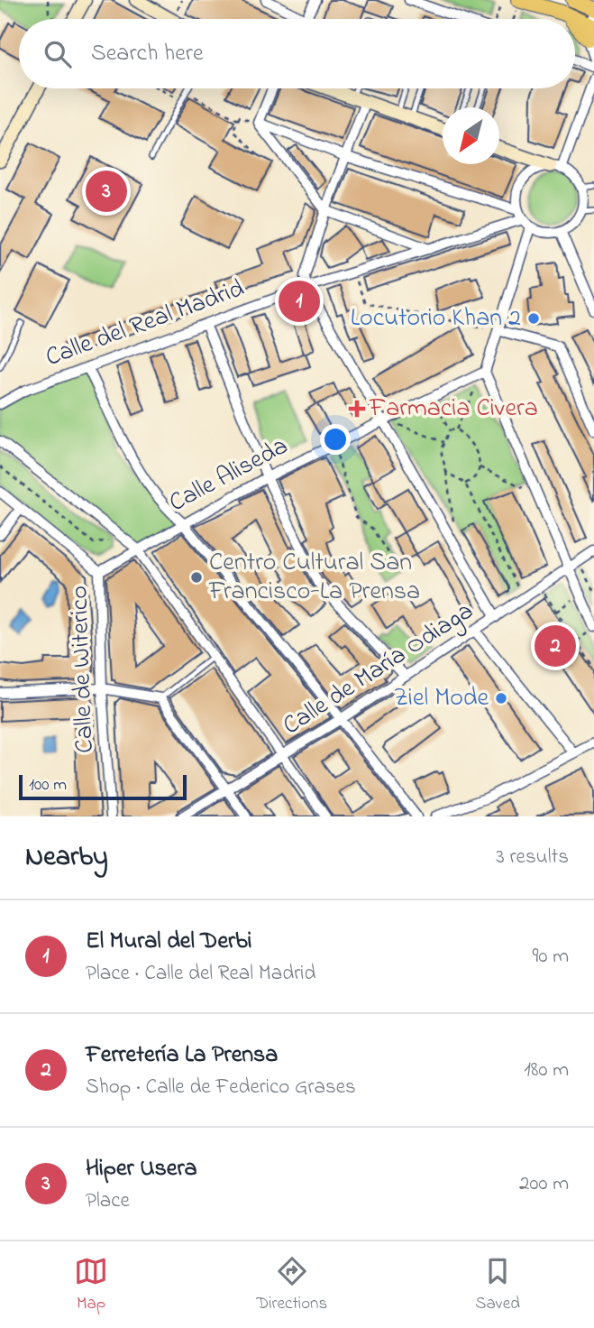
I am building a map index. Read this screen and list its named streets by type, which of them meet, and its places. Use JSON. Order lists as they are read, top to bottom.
{
  "streets": {
    "street": [
      "Calle del Real Madrid",
      "Calle Aliseda",
      "Calle de Witerico",
      "Calle de María Odiaga"
    ]
  },
  "crossings": [
    ["Calle Aliseda", "Calle de Witerico"]
  ],
  "places": {
    "other": ["Locutorio Khan 2", "Centro Cultural San Francisco-La Prensa", "Ziel Mode"],
    "health": ["Farmacia Civera"]
  },
  "scale_bar": "100 m",
  "north": "bottom left",
  "page": {
    "search": "Search here",
    "pins": ["3", "1", "2"],
    "scale": "100 m",
    "heading": ["Nearby", "3 results"],
    "list": [
      {
        "mark": "1",
        "name": "El Mural del Derbi",
        "note": "Place · Calle del Real Madrid",
        "value": "90 m"
      },
      {
        "mark": "2",
        "name": "Ferretería La Prensa",
        "note": "Shop · Calle de Federico Grases",
        "value": "180 m"
      },
      {
        "mark": "3",
        "name": "Hiper Usera",
        "note": "Place",
        "value": "200 m"
      }
    ],
    "nav": ["Map", "Directions", "Saved"]
  }
}
